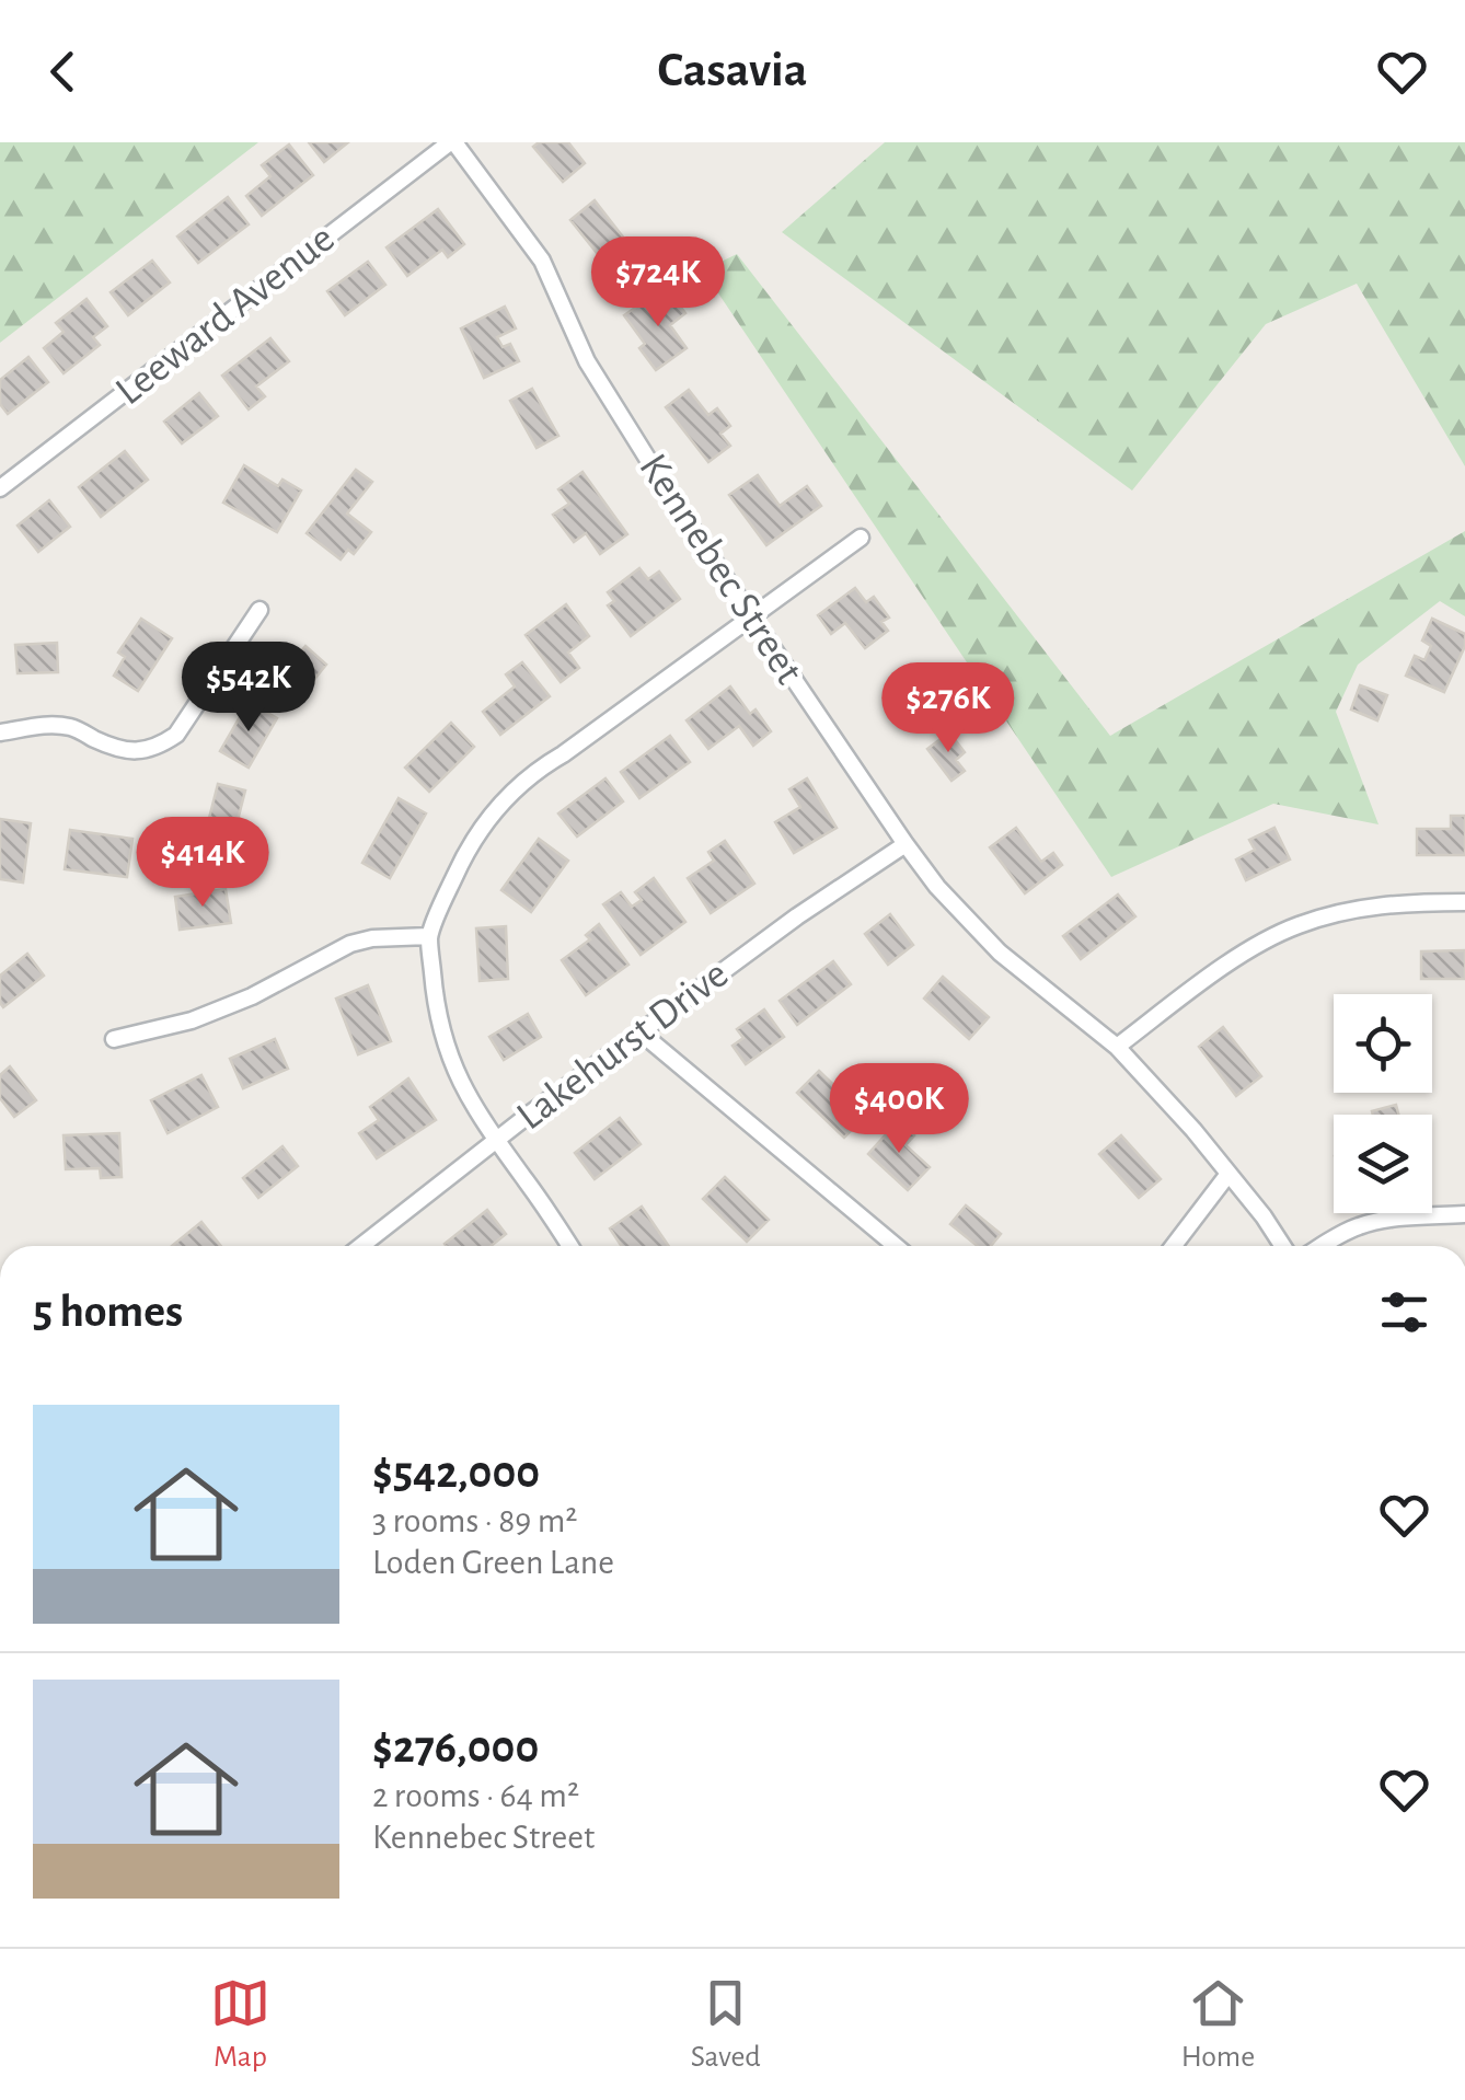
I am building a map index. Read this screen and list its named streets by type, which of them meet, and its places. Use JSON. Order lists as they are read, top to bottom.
{
  "streets": {
    "street": ["Leeward Avenue", "Kennebec Street", "Lakehurst Drive"]
  },
  "crossings": [
    ["Leeward Avenue", "Kennebec Street"],
    ["Kennebec Street", "Lakehurst Drive"]
  ],
  "page": {
    "header": "Casavia",
    "price": [
      "$724K",
      "$542K",
      "$276K",
      "$414K",
      "$400K"
    ],
    "heading": "5 homes",
    "list": [
      {
        "name": "$542,000",
        "note": "3 rooms · 89 m² · Loden Green Lane"
      },
      {
        "name": "$276,000",
        "note": "2 rooms · 64 m² · Kennebec Street"
      }
    ],
    "tabs": ["Map", "Saved", "Home"]
  }
}
